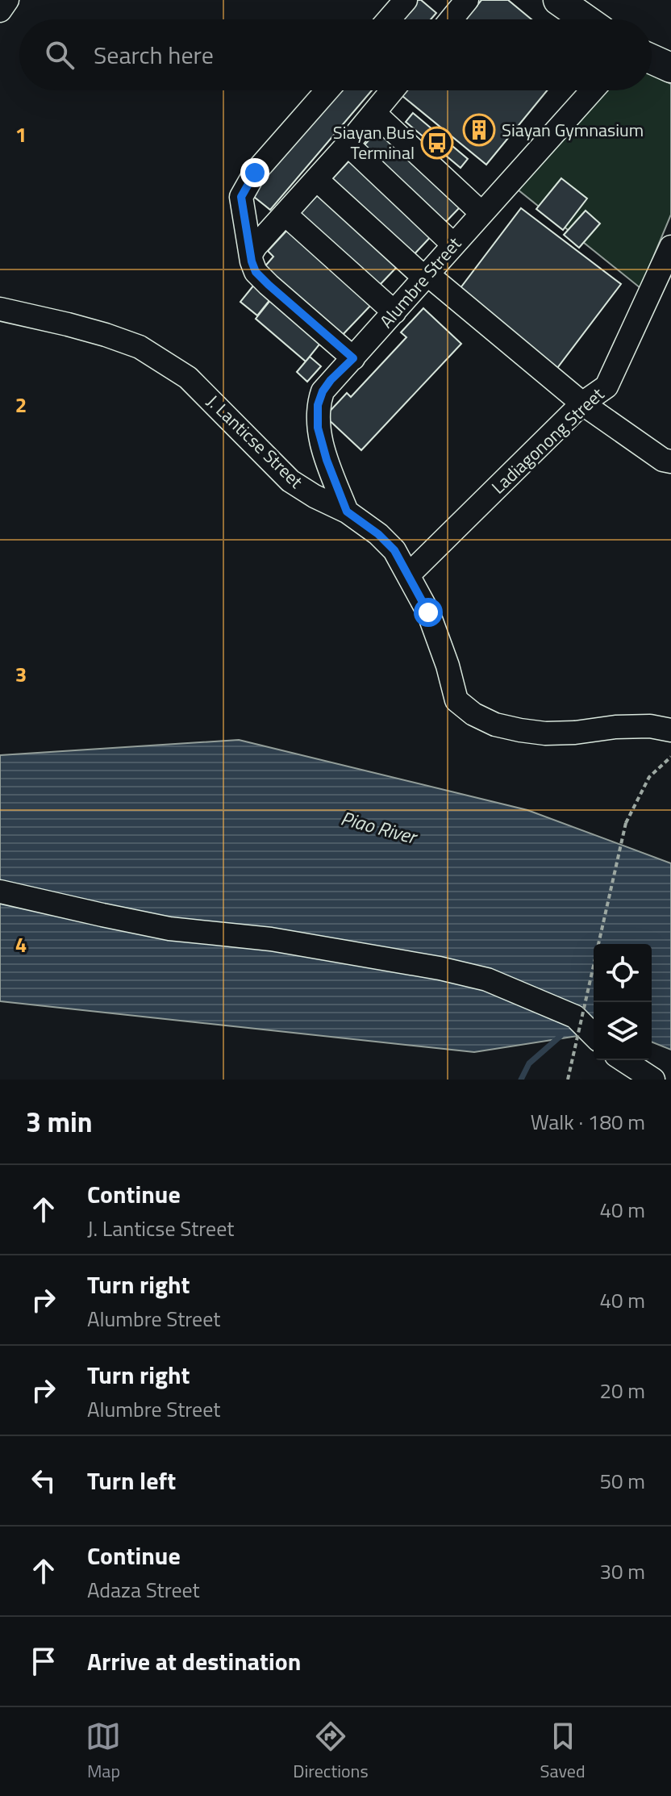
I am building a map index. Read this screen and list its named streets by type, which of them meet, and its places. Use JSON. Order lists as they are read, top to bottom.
{
  "streets": {
    "street": ["Alumbre Street", "Ladiagonong Street", "J. Lanticse Street"]
  },
  "crossings": [
    ["Alumbre Street", "J. Lanticse Street"],
    ["Ladiagonong Street", "J. Lanticse Street"]
  ],
  "water": ["Piao River"],
  "places": {
    "building": ["Siayan Gymnasium"],
    "bus stop": ["Siayan Bus Terminal"]
  },
  "page": {
    "search": "Search here",
    "heading": ["3 min", "Walk · 180 m"],
    "list": [
      ["Continue", "J. Lanticse Street", "40 m"],
      ["Turn right", "Alumbre Street", "40 m"],
      ["Turn right", "Alumbre Street", "20 m"],
      ["Turn left", "50 m"],
      ["Continue", "Adaza Street", "30 m"],
      "Arrive at destination"
    ],
    "nav": ["Map", "Directions", "Saved"]
  },
  "grid": {
    "rows": [
      "1",
      "2",
      "3",
      "4"
    ]
  }
}
